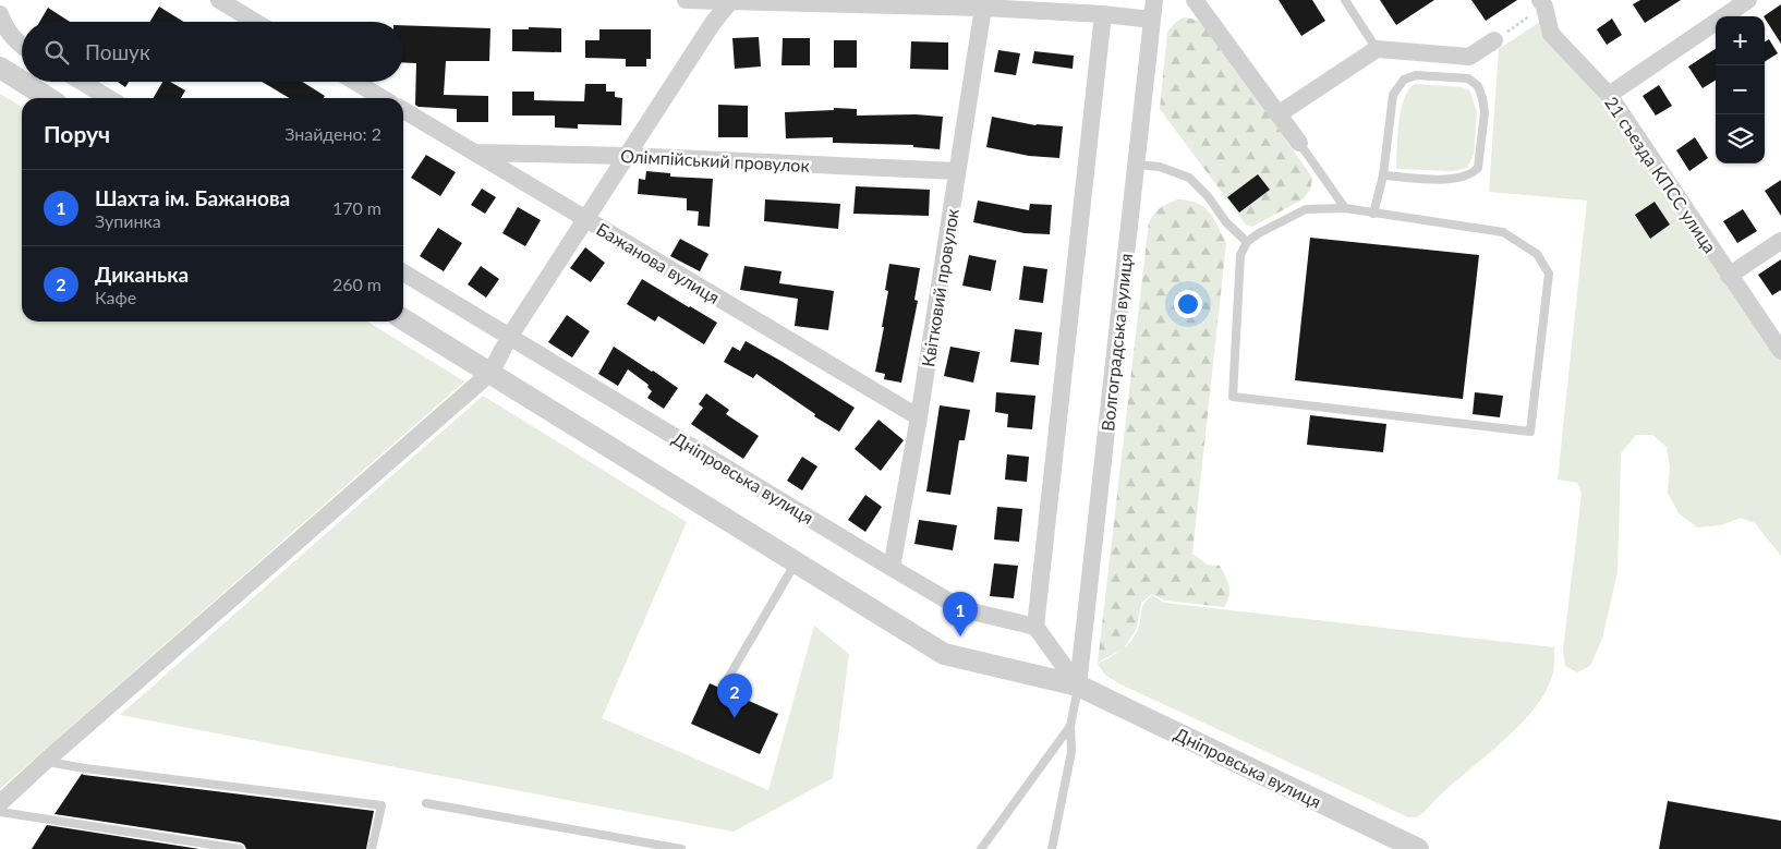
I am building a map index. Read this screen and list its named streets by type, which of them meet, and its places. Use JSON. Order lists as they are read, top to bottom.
{
  "streets": {
    "street": [
      "Олімпійський провулок",
      "21 съезда КПСС улица",
      "Бажанова вулиця",
      "Квітковий провулок",
      "Волгоградська вулиця",
      "Дніпровська вулиця"
    ]
  },
  "crossings": [
    ["Олімпійський провулок", "Бажанова вулиця"],
    ["Олімпійський провулок", "Квітковий провулок"],
    ["Бажанова вулиця", "Квітковий провулок"],
    ["Квітковий провулок", "Дніпровська вулиця"],
    ["Волгоградська вулиця", "Дніпровська вулиця"]
  ],
  "page": {
    "map_buttons": ["+", "−"],
    "search": "Пошук",
    "heading": ["Поруч", "Знайдено: 2"],
    "list": [
      {
        "mark": "1",
        "name": "Шахта ім. Бажанова",
        "note": "Зупинка",
        "value": "170 m"
      },
      {
        "mark": "2",
        "name": "Диканька",
        "note": "Кафе",
        "value": "260 m"
      }
    ],
    "pins": ["1", "2"]
  }
}
